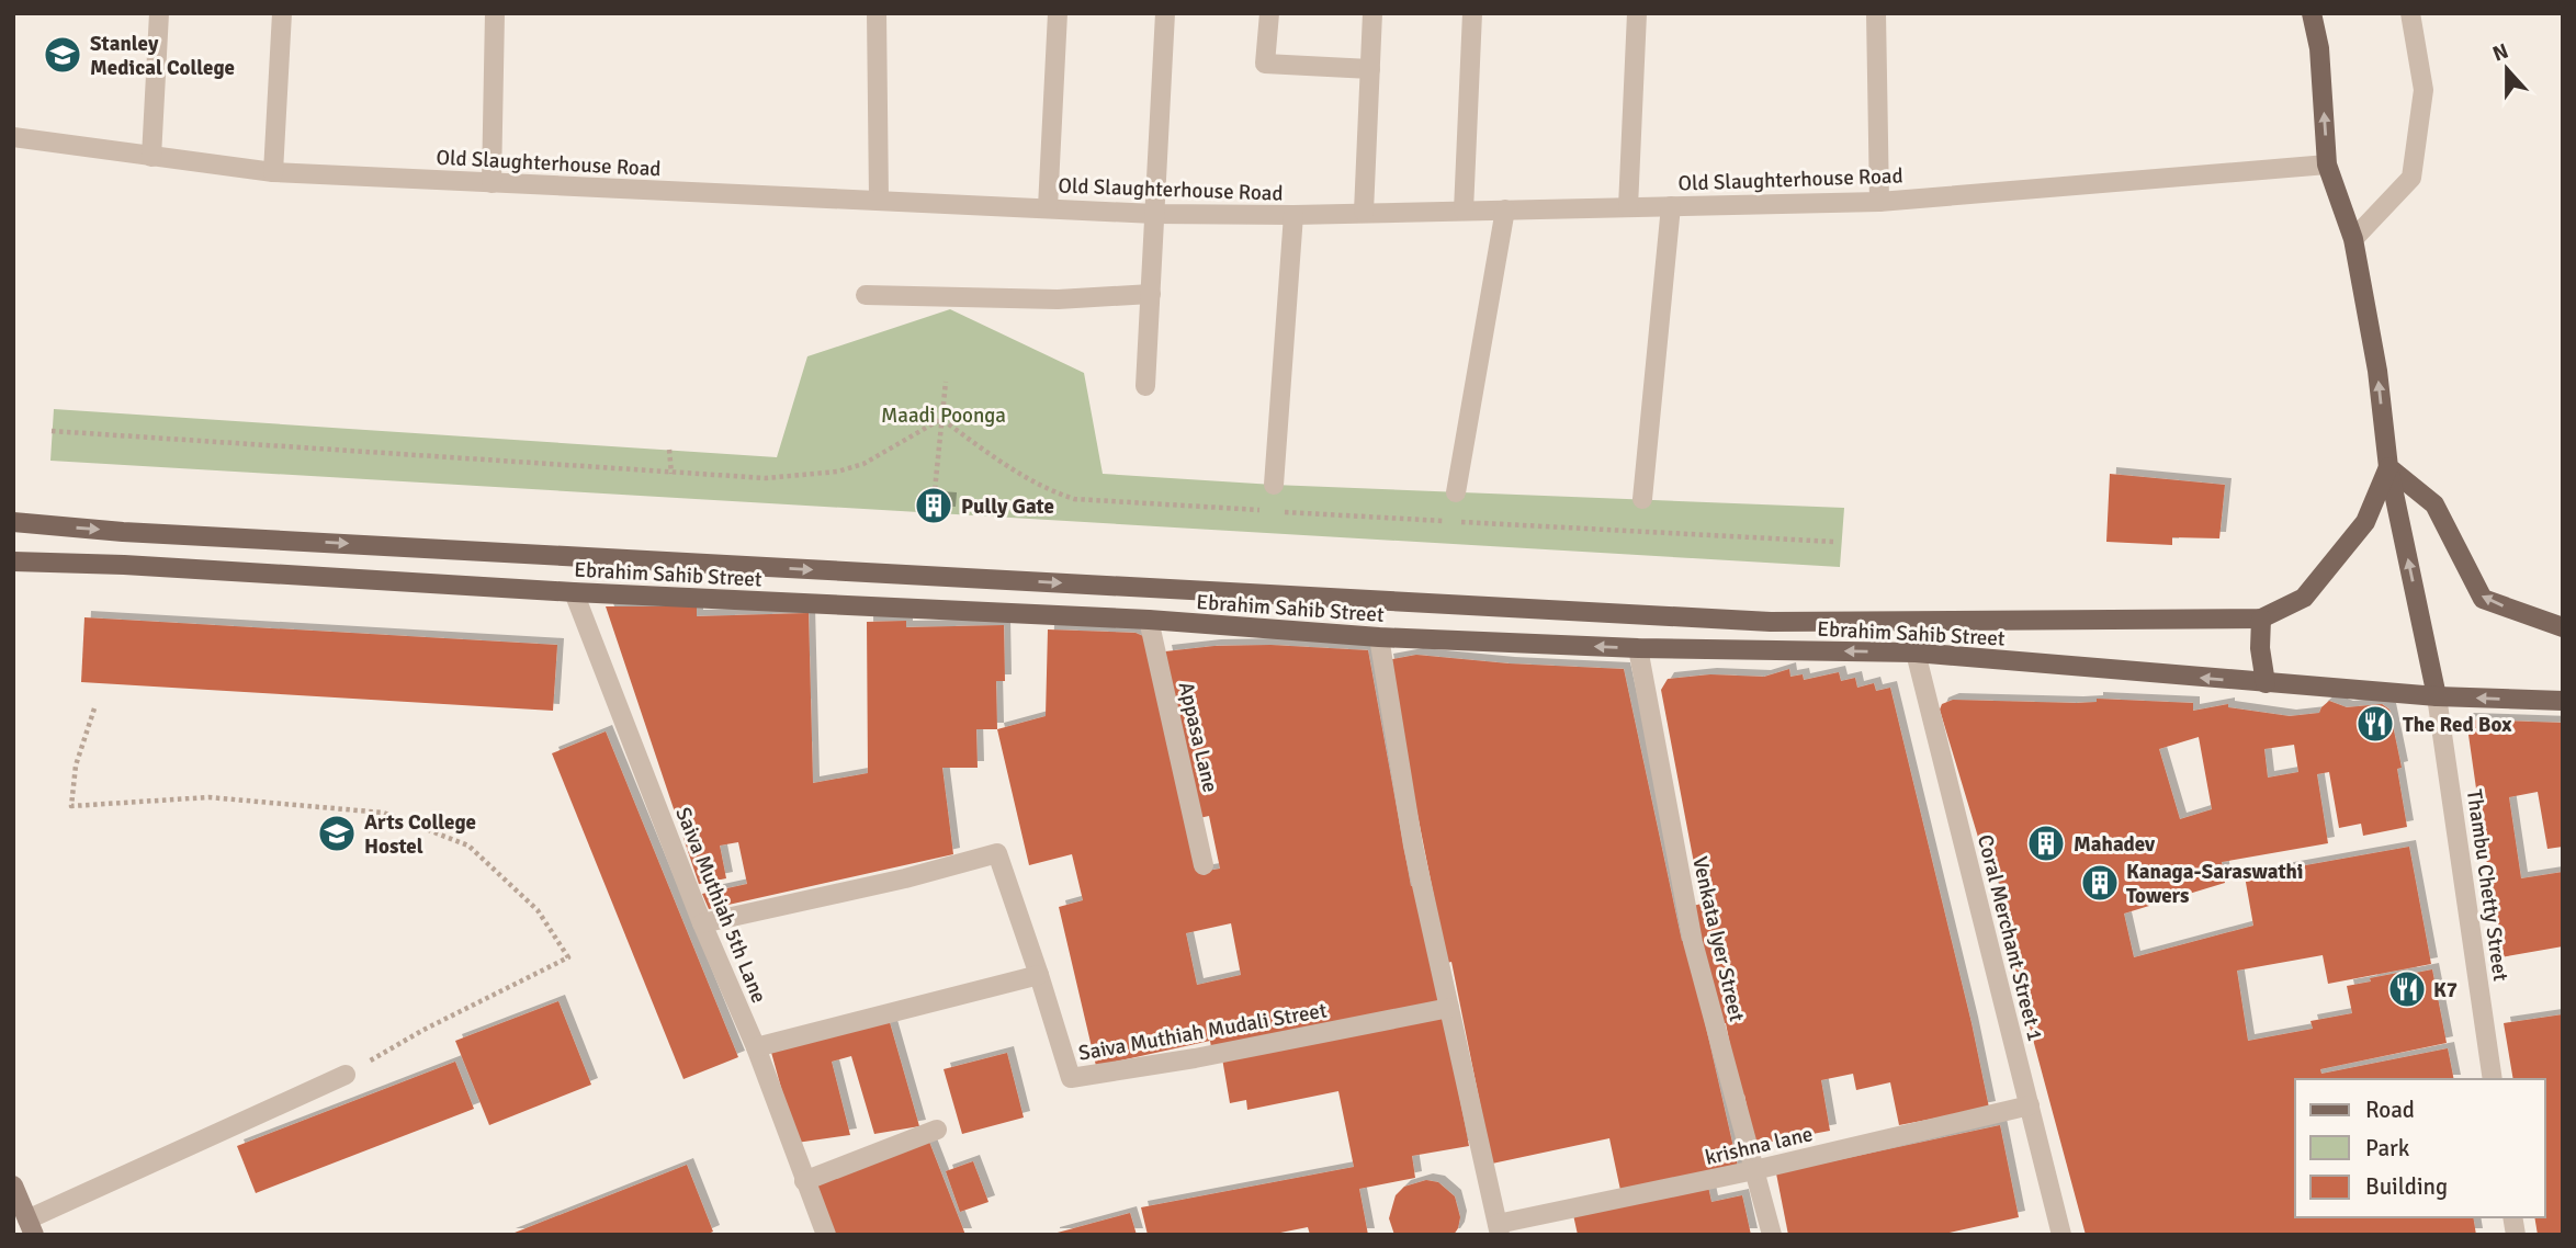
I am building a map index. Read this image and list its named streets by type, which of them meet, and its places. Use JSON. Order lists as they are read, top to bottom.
{
  "streets": {
    "main road": ["Ebrahim Sahib Street"],
    "street": [
      "Old Slaughterhouse Road",
      "Appasa Lane",
      "Thambu Chetty Street",
      "Saiva Muthiah 5th Lane",
      "Coral Merchant Street 1",
      "Venkata Iyer Street",
      "Saiva Muthiah Mudali Street",
      "krishna lane"
    ]
  },
  "crossings": [
    ["Ebrahim Sahib Street", "Appasa Lane"],
    ["Ebrahim Sahib Street", "Thambu Chetty Street"],
    ["Ebrahim Sahib Street", "Saiva Muthiah 5th Lane"],
    ["Ebrahim Sahib Street", "Coral Merchant Street 1"],
    ["Ebrahim Sahib Street", "Venkata Iyer Street"],
    ["Saiva Muthiah 5th Lane", "Saiva Muthiah Mudali Street"],
    ["Coral Merchant Street 1", "krishna lane"],
    ["Venkata Iyer Street", "krishna lane"]
  ],
  "parks": ["Maadi Poonga"],
  "places": {
    "school or university": ["Stanley Medical College", "Arts College Hostel"],
    "building": ["Pully Gate", "Mahadev", "Kanaga-Saraswathi Towers"],
    "restaurant": ["The Red Box", "K7"]
  },
  "legend": ["Road", "Park", "Building"],
  "north": "top"
}
